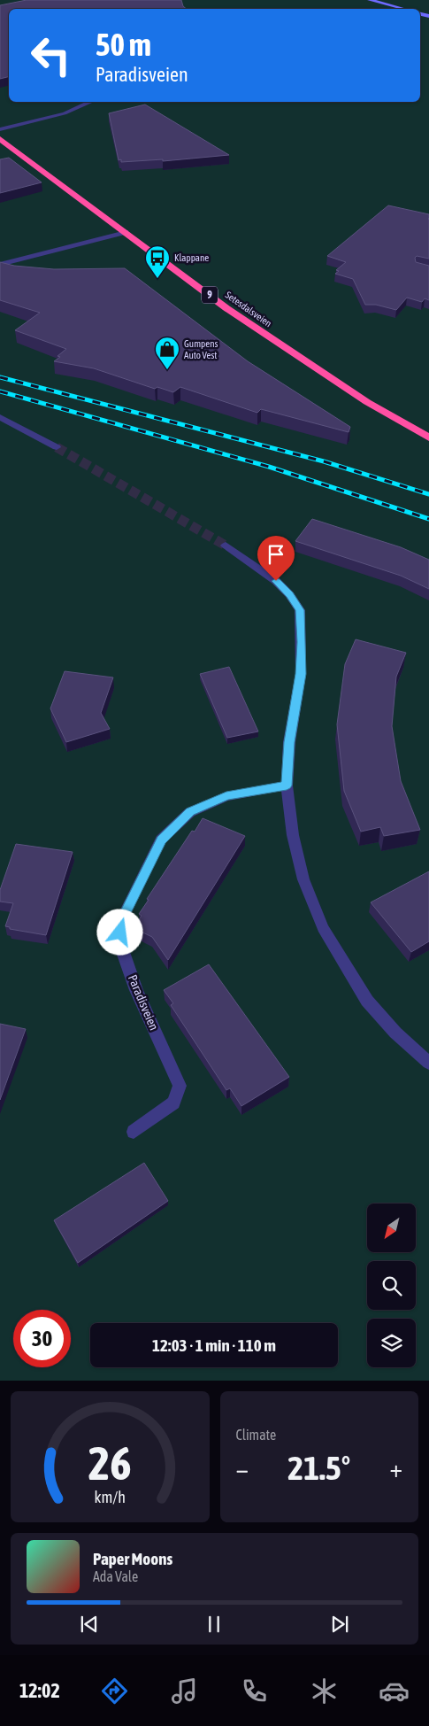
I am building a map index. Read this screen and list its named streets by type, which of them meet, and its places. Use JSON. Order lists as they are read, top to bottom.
{
  "streets": {
    "highway": ["9", "Setesdalsveien"],
    "street": ["Paradisveien"]
  },
  "places": {
    "bus stop": ["Klappane"],
    "shop": ["Gumpens Auto Vest"]
  },
  "north": "bottom left",
  "page": {
    "turn": ["50 m", "Paradisveien"],
    "limit": "30",
    "trip": "12:03 · 1 min · 110 m",
    "tile": "Climate",
    "heat": ["−", "21.5°", "+"],
    "song": ["Paper Moons", "Ada Vale"],
    "tabs": "12:02",
    "gauge": ["26", "km/h"]
  }
}
